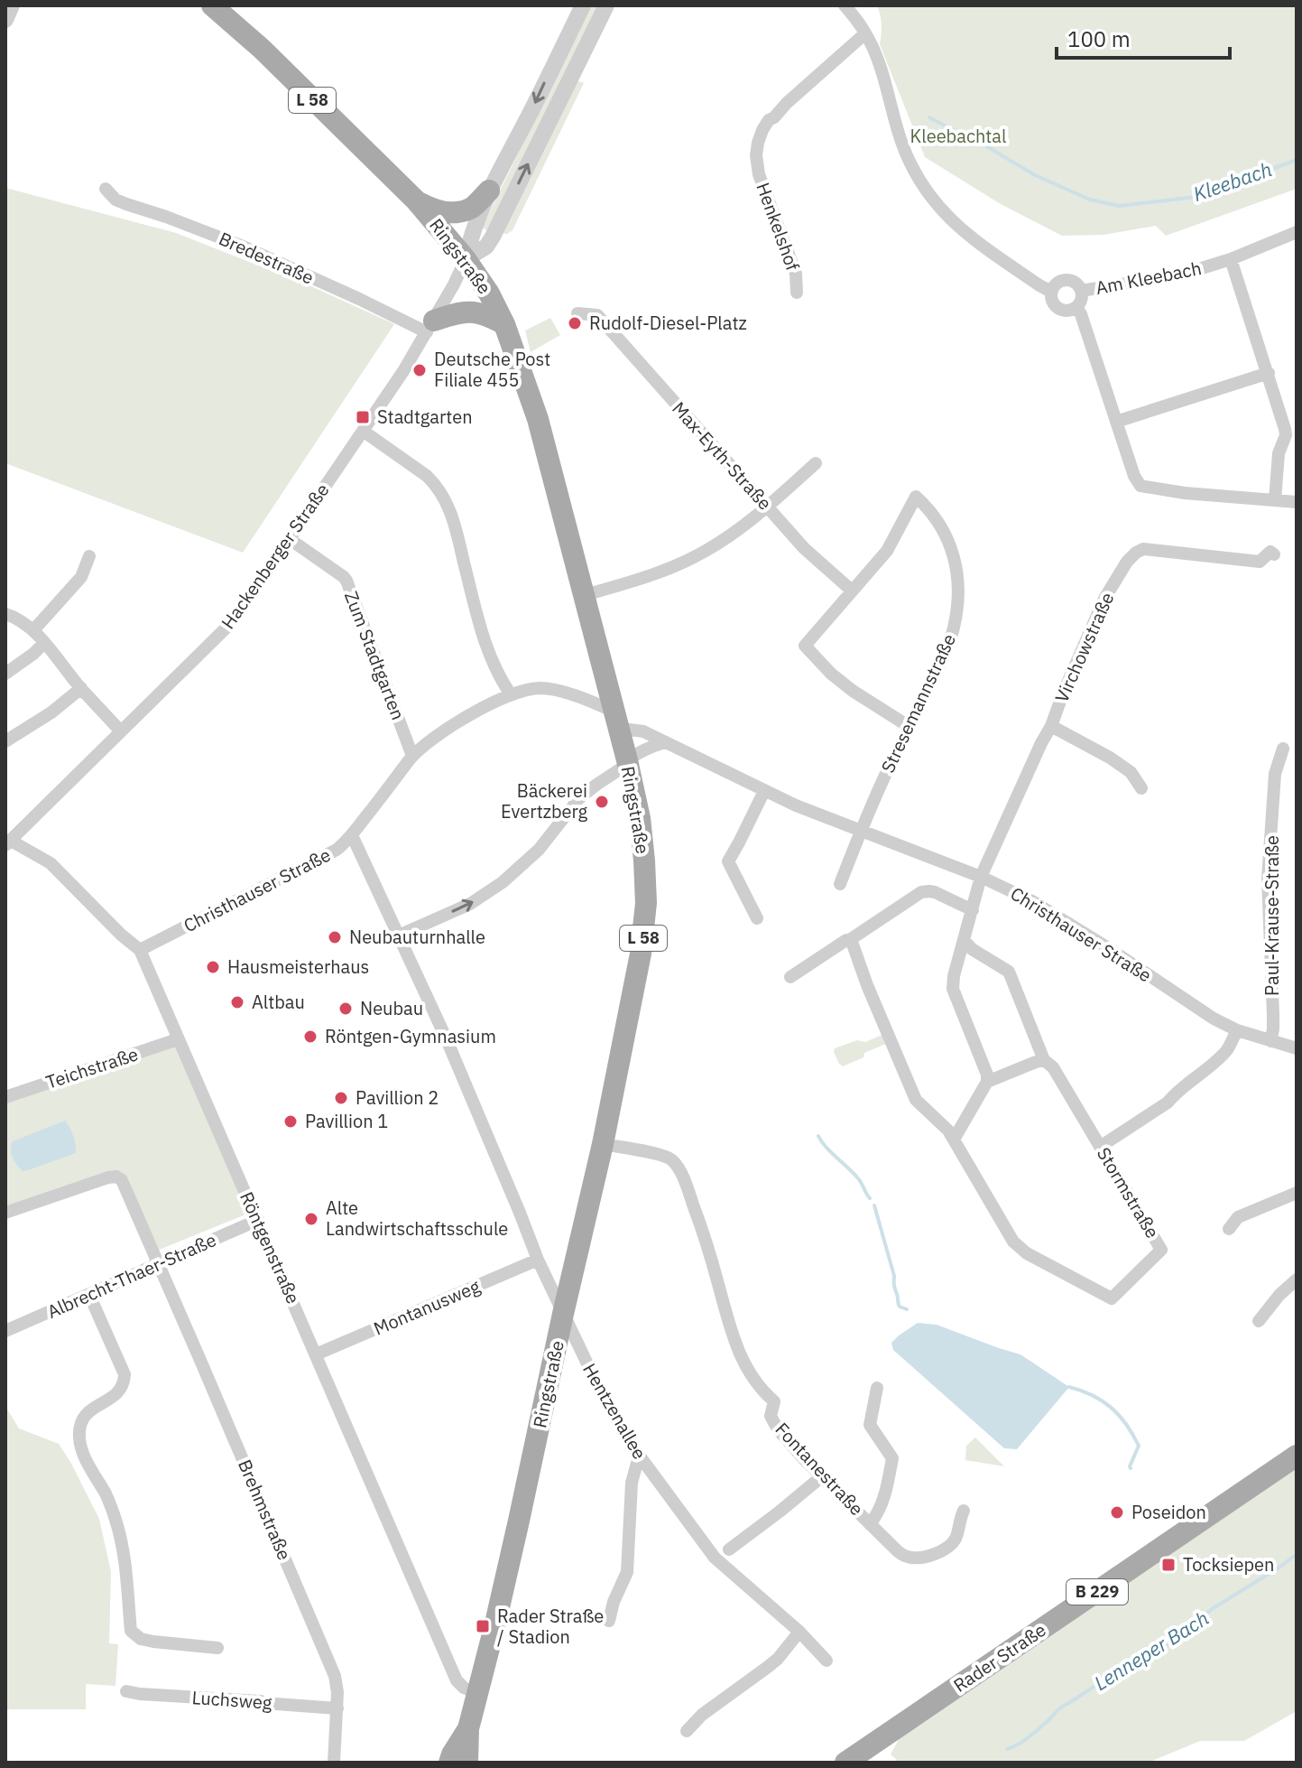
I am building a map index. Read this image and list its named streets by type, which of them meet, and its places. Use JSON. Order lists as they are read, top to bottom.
{
  "streets": {
    "main road": [
      "L 58",
      "Ringstraße",
      "B 229",
      "Rader Straße"
    ],
    "street": [
      "Henkelshof",
      "Bredestraße",
      "Am Kleebach",
      "Max-Eyth-Straße",
      "Hackenberger Straße",
      "Virchowstraße",
      "Zum Stadtgarten",
      "Stresemannstraße",
      "Christhauser Straße",
      "Paul-Krause-Straße",
      "Teichstraße",
      "Stormstraße",
      "Röntgenstraße",
      "Albrecht-Thaer-Straße",
      "Montanusweg",
      "Hentzenallee",
      "Fontanestraße",
      "Brehmstraße",
      "Luchsweg"
    ]
  },
  "crossings": [
    ["Ringstraße", "Hackenberger Straße"],
    ["Ringstraße", "Christhauser Straße"],
    ["Ringstraße", "Röntgenstraße"],
    ["Ringstraße", "Hentzenallee"],
    ["Ringstraße", "Fontanestraße"],
    ["Bredestraße", "Hackenberger Straße"],
    ["Max-Eyth-Straße", "Stresemannstraße"],
    ["Hackenberger Straße", "Zum Stadtgarten"],
    ["Hackenberger Straße", "Röntgenstraße"],
    ["Virchowstraße", "Christhauser Straße"],
    ["Zum Stadtgarten", "Christhauser Straße"],
    ["Stresemannstraße", "Christhauser Straße"],
    ["Christhauser Straße", "Paul-Krause-Straße"],
    ["Christhauser Straße", "Röntgenstraße"],
    ["Christhauser Straße", "Hentzenallee"],
    ["Teichstraße", "Röntgenstraße"],
    ["Röntgenstraße", "Albrecht-Thaer-Straße"],
    ["Röntgenstraße", "Montanusweg"],
    ["Albrecht-Thaer-Straße", "Brehmstraße"],
    ["Montanusweg", "Hentzenallee"],
    ["Brehmstraße", "Luchsweg"]
  ],
  "water": ["Kleebach", "Lenneper Bach"],
  "parks": ["Kleebachtal"],
  "places": {
    "other": [
      "Rudolf-Diesel-Platz",
      "Deutsche Post Filiale 455",
      "Bäckerei Evertzberg",
      "Neubauturnhalle",
      "Hausmeisterhaus",
      "Altbau",
      "Neubau",
      "Röntgen-Gymnasium",
      "Pavillion 2",
      "Pavillion 1",
      "Alte Landwirtschaftsschule",
      "Poseidon"
    ],
    "transit": ["Stadtgarten", "Tocksiepen", "Rader Straße / Stadion"]
  },
  "scale_bar": "100 m"
}
